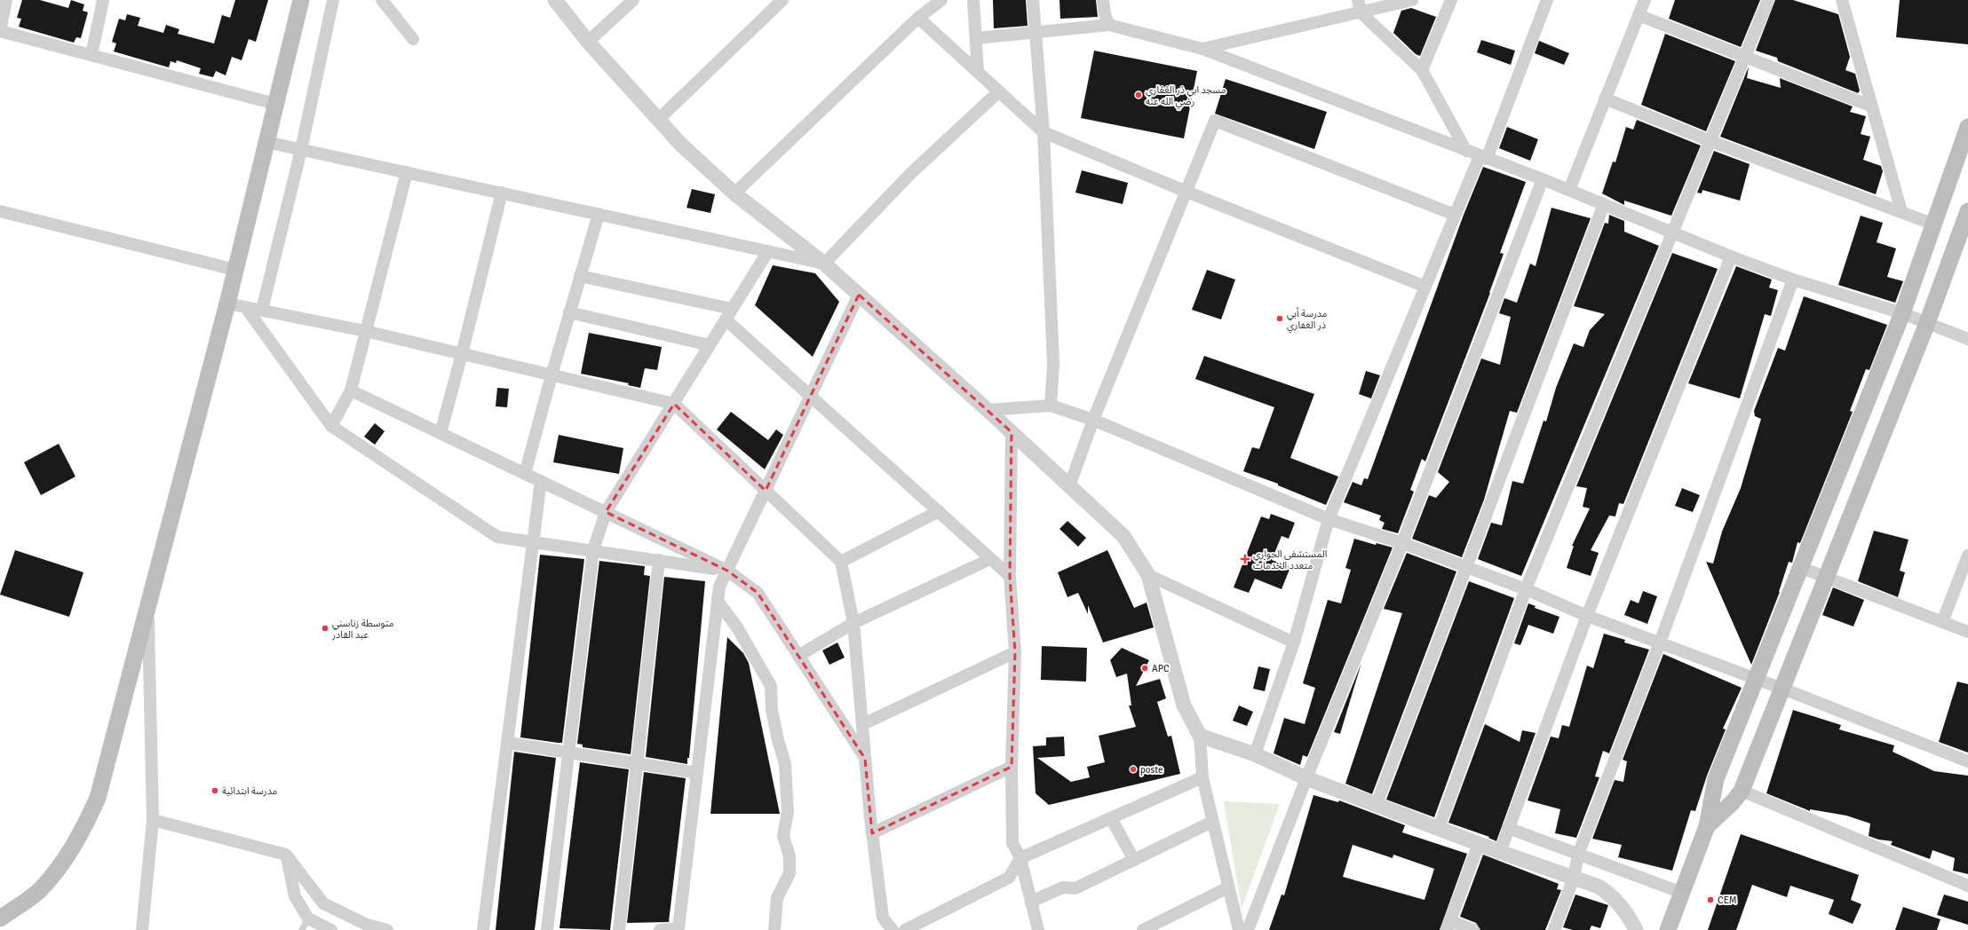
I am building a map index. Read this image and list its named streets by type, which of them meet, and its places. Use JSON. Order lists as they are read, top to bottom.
{
  "places": {
    "other": [
      "مسجد ابي ذر الغفاري رضي الله عنه",
      "مدرسة أبي ذر الغفاري",
      "متوسطة زناسني عبد القادر",
      "APC",
      "poste",
      "مدرسة ابتدائية",
      "CEM"
    ],
    "health": ["المستشفى الجواري متعدد الخدمات"]
  }
}
